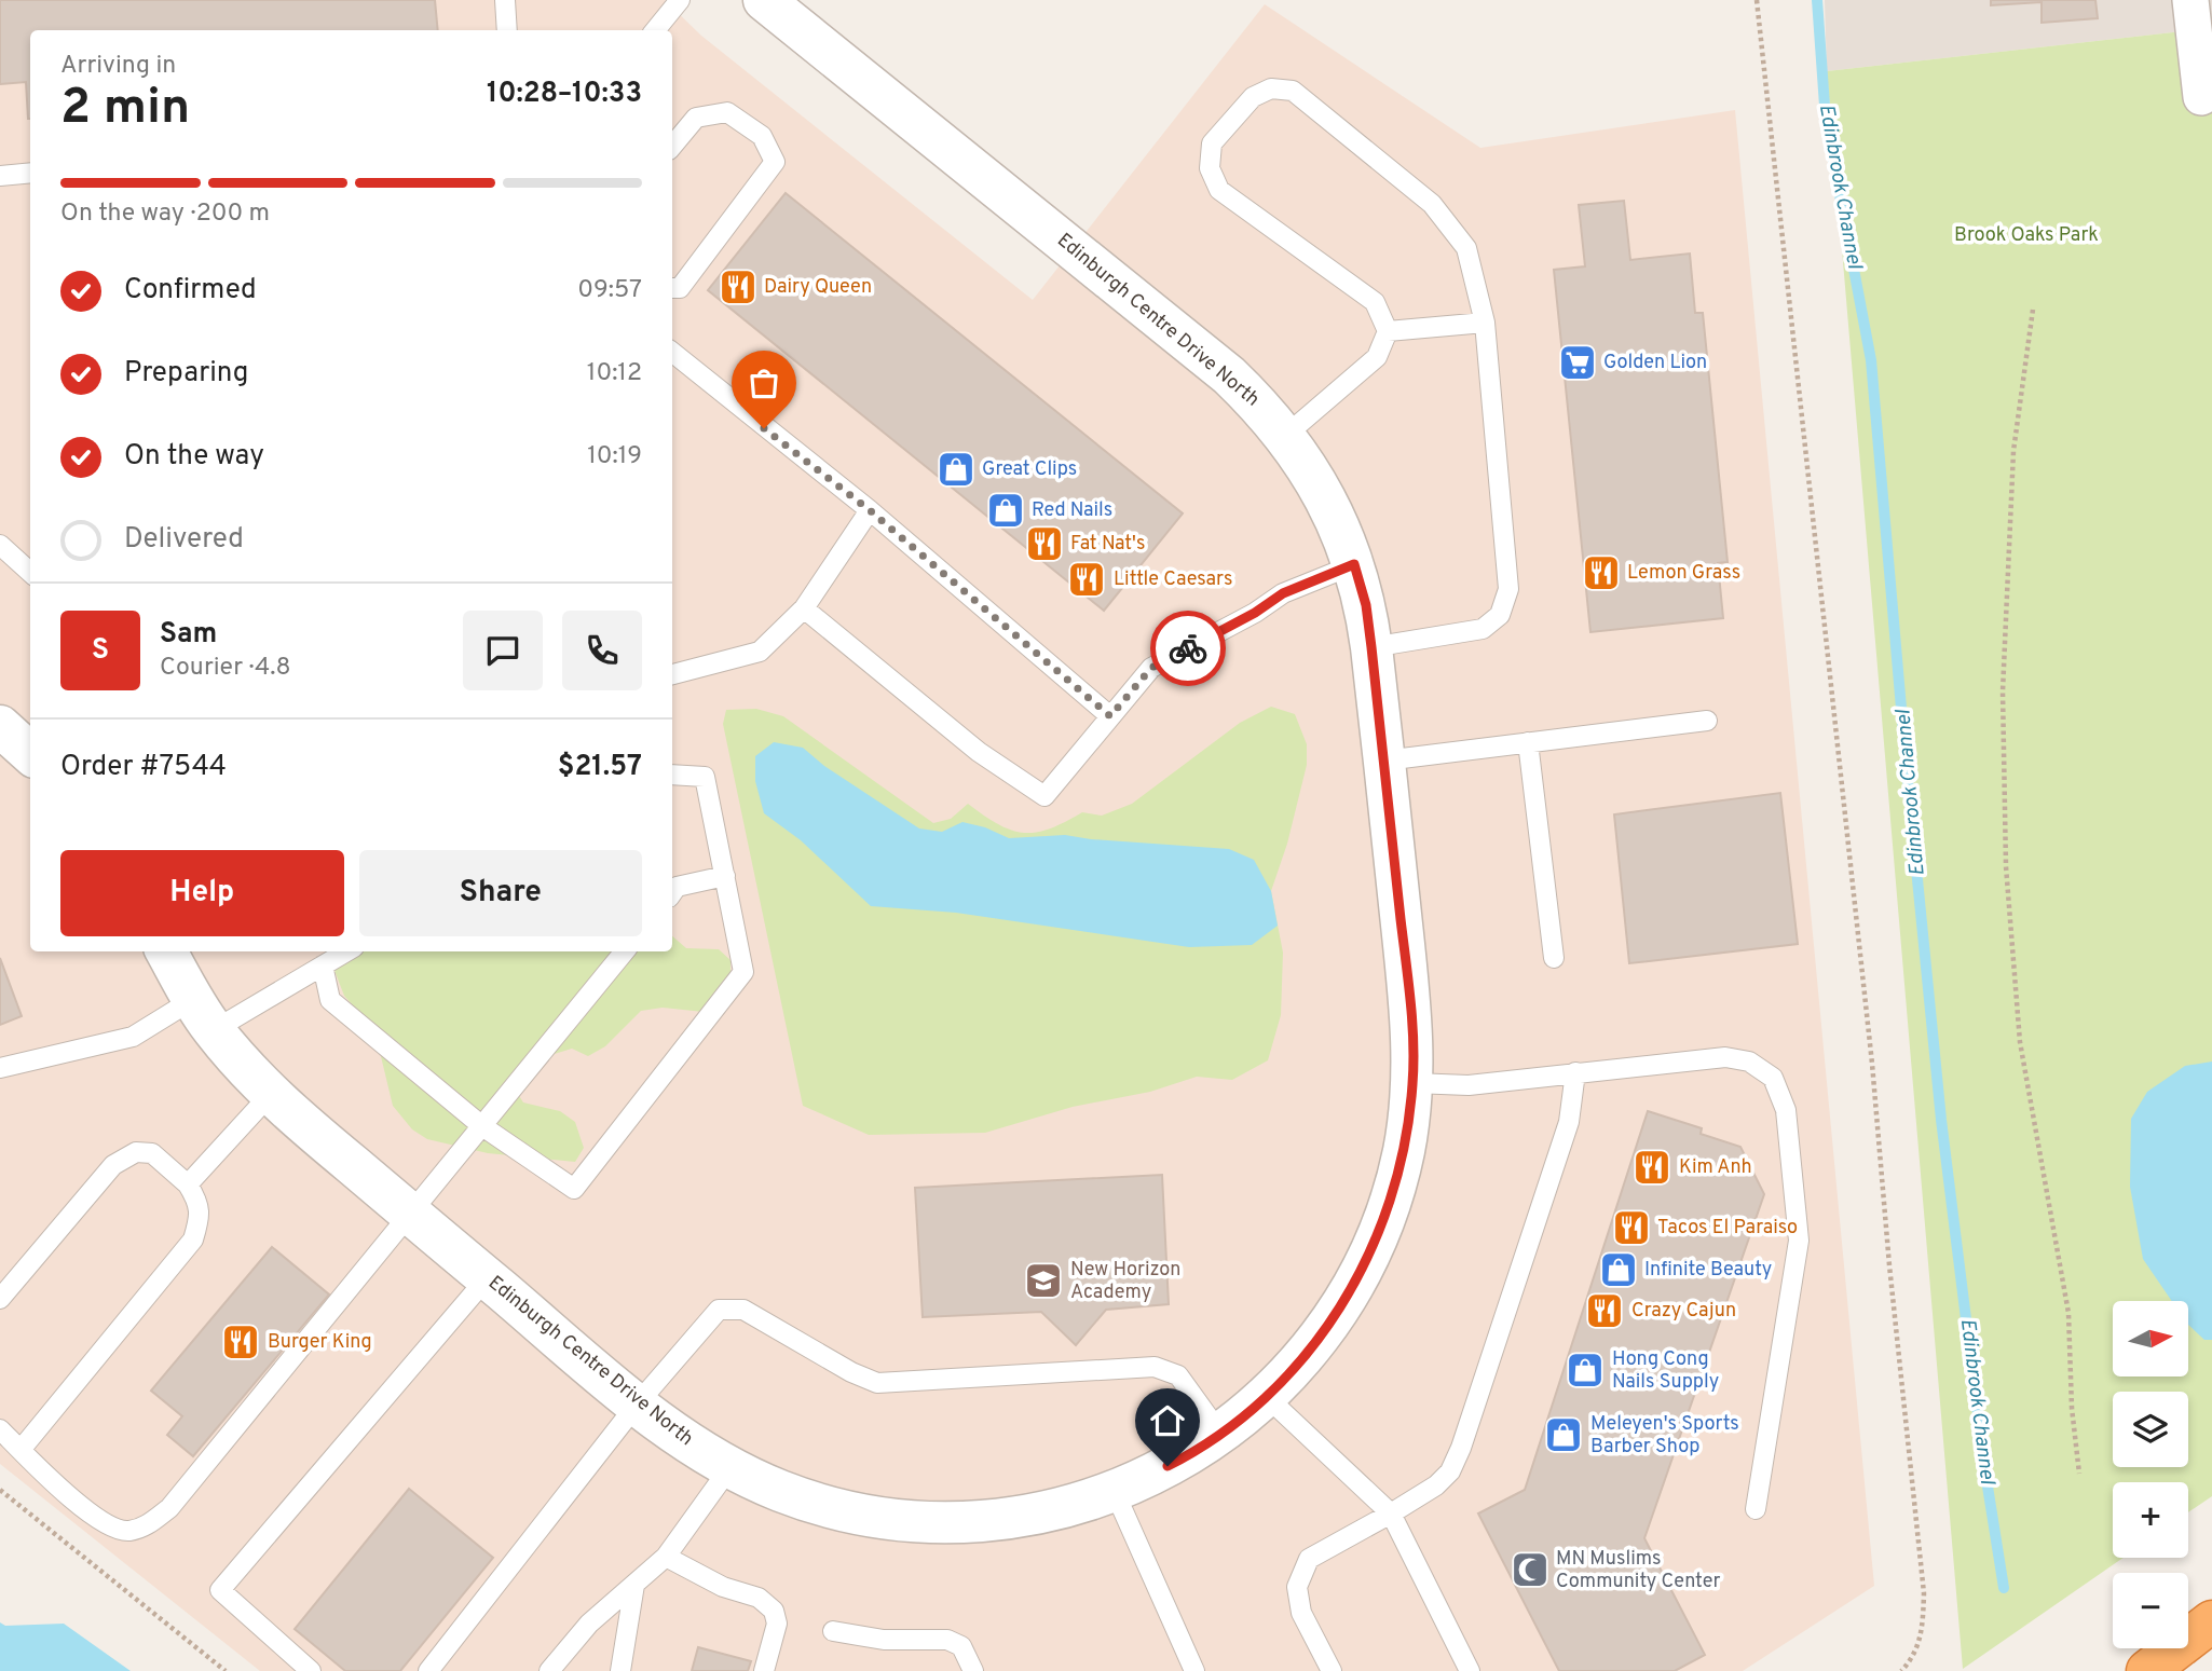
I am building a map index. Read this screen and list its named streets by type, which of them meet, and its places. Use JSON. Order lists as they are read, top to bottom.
{
  "streets": {
    "street": ["Edinburgh Centre Drive North"]
  },
  "water": ["Edinbrook Channel"],
  "parks": ["Brook Oaks Park"],
  "places": {
    "restaurant": [
      "Dairy Queen",
      "Fat Nat's",
      "Lemon Grass",
      "Little Caesars",
      "Kim Anh",
      "Tacos El Paraiso",
      "Crazy Cajun",
      "Burger King"
    ],
    "supermarket": ["Golden Lion"],
    "shop": [
      "Great Clips",
      "Red Nails",
      "Infinite Beauty",
      "Hong Cong Nails Supply",
      "Meleyen's Sports Barber Shop"
    ],
    "school or university": ["New Horizon Academy"],
    "mosque": ["MN Muslims Community Center"]
  },
  "north": "right",
  "page": {
    "heading": ["2 min", "Arriving in", "10:28–10:33"],
    "panel": [
      "Sam",
      "Courier · 4.8",
      "Order #7544",
      "$21.57"
    ],
    "bar": "On the way · 200 m",
    "list": [
      ["Confirmed", "09:57"],
      ["Preparing", "10:12"],
      ["On the way", "10:19"],
      "Delivered"
    ],
    "round": "S",
    "buttons": ["Help", "Share"],
    "map_buttons": ["+", "−"]
  }
}
